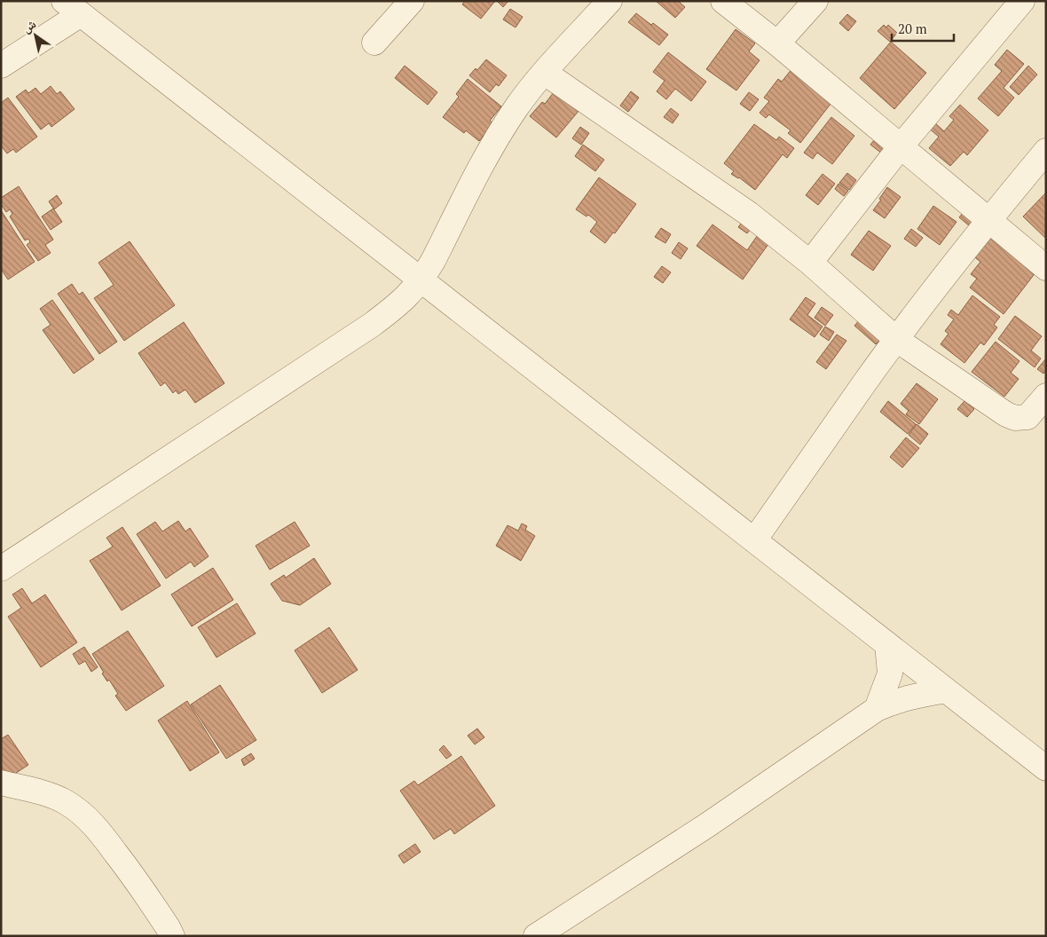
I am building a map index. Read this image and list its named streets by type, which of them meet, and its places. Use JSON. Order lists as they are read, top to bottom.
{
  "scale_bar": "20 m",
  "north": "top left"
}
